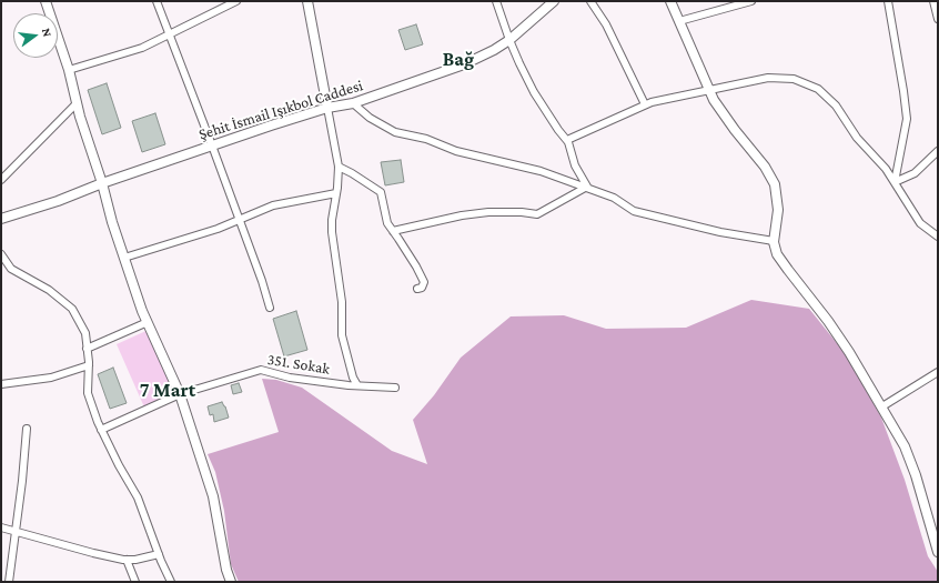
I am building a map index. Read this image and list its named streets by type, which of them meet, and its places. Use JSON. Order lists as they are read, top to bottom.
{
  "streets": {
    "street": ["Şehit İsmail Işıkbol Caddesi", "351. Sokak"]
  },
  "districts": ["Bağ", "7 Mart"],
  "north": "right"
}
